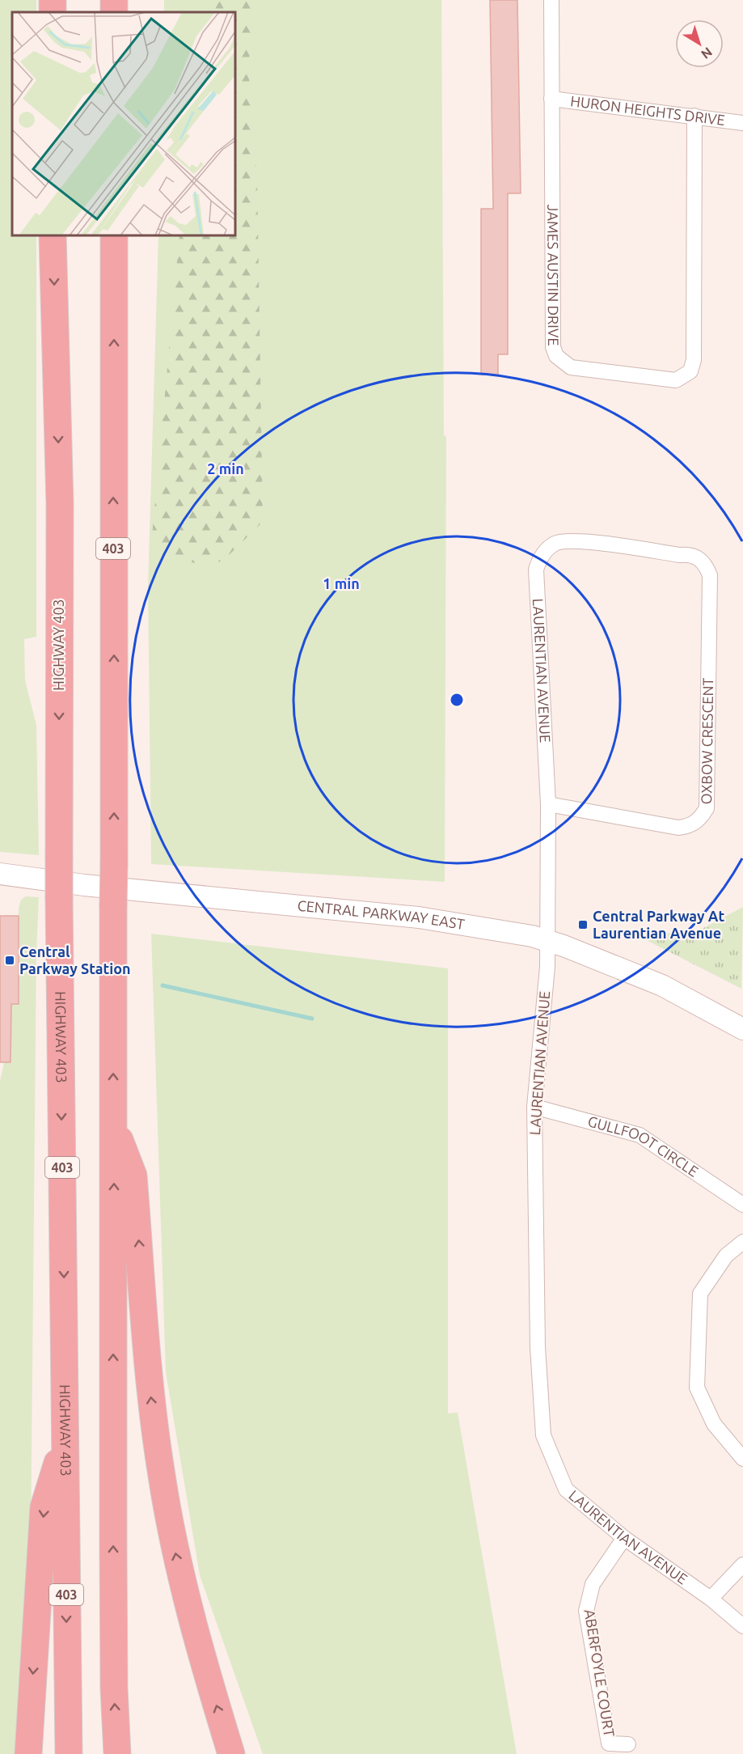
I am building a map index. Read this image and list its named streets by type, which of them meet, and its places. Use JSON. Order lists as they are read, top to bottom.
{
  "streets": {
    "highway": ["403", "HIGHWAY 403"],
    "street": [
      "HURON HEIGHTS DRIVE",
      "JAMES AUSTIN DRIVE",
      "LAURENTIAN AVENUE",
      "OXBOW CRESCENT",
      "CENTRAL PARKWAY EAST",
      "GULLFOOT CIRCLE",
      "ABERFOYLE COURT"
    ]
  },
  "crossings": [
    ["HURON HEIGHTS DRIVE", "JAMES AUSTIN DRIVE"],
    ["LAURENTIAN AVENUE", "OXBOW CRESCENT"],
    ["LAURENTIAN AVENUE", "CENTRAL PARKWAY EAST"],
    ["LAURENTIAN AVENUE", "GULLFOOT CIRCLE"],
    ["LAURENTIAN AVENUE", "ABERFOYLE COURT"]
  ],
  "places": {
    "transit": ["Central Parkway At Laurentian Avenue", "Central Parkway Station"]
  },
  "north": "bottom right",
  "rings": ["2 min", "1 min"]
}
